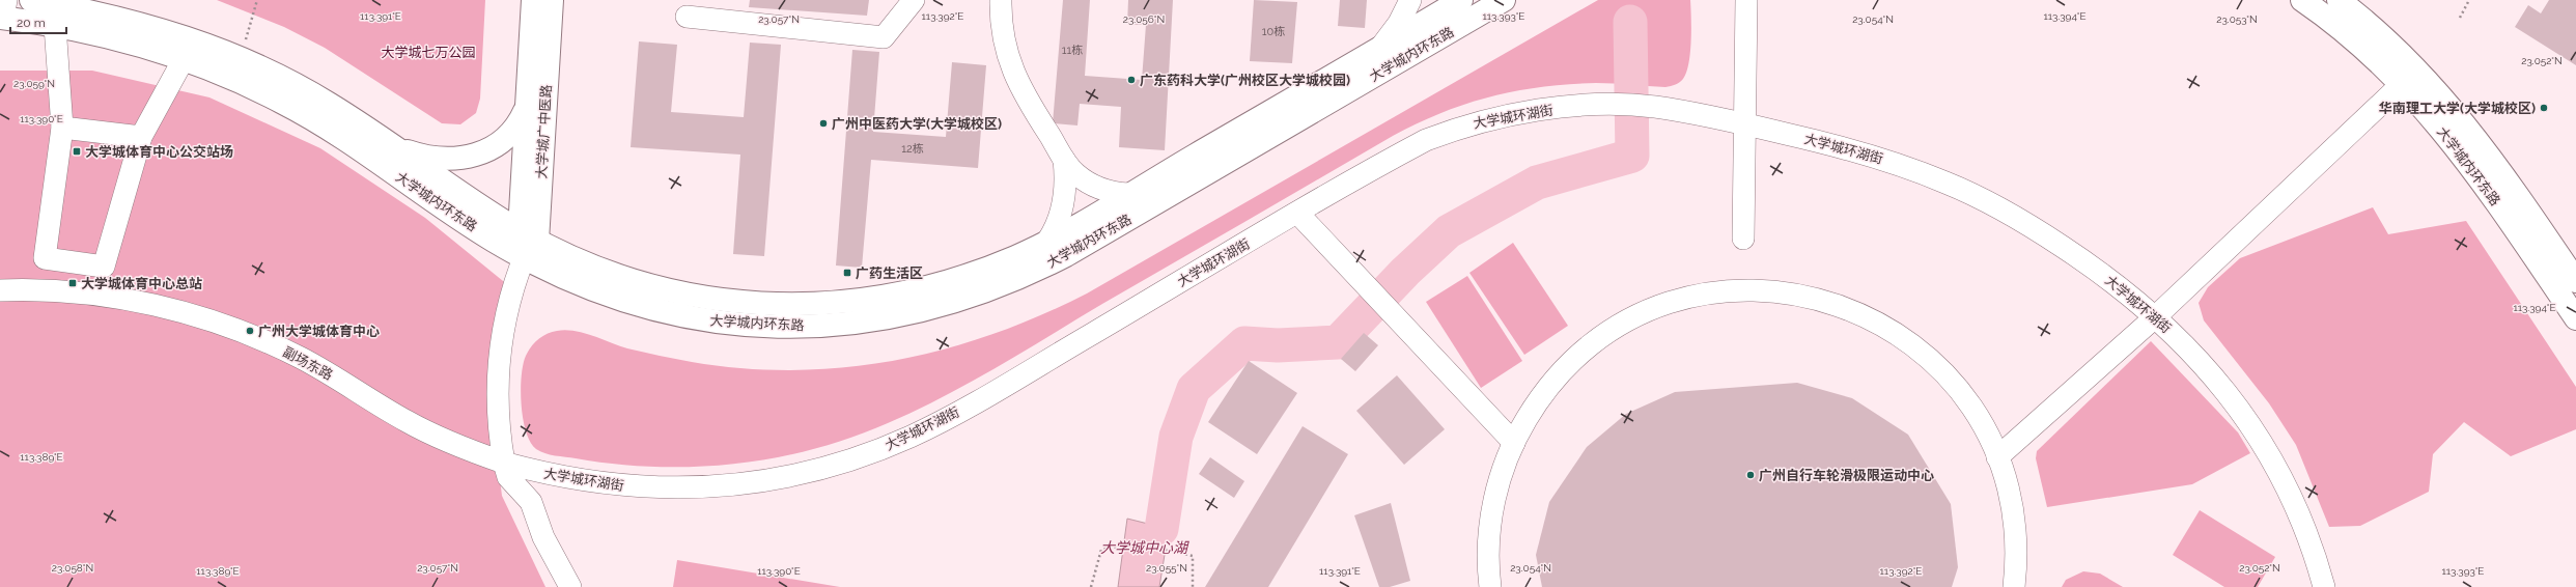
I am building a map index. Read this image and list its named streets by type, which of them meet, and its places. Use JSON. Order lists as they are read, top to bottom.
{
  "streets": {
    "main road": ["大学城内环东路", "大学城广中医路"],
    "street": ["大学城环湖街", "副场东路"]
  },
  "crossings": [
    ["大学城内环东路", "大学城广中医路"],
    ["大学城环湖街", "大学城广中医路"],
    ["大学城环湖街", "副场东路"],
    ["大学城广中医路", "副场东路"]
  ],
  "water": ["大学城中心湖"],
  "parks": ["大学城七万公园"],
  "places": {
    "other": [
      "广东药科大学(广州校区大学城校园)",
      "华南理工大学(大学城校区)",
      "广州中医药大学(大学城校区)",
      "广州大学城体育中心",
      "广州自行车轮滑极限运动中心"
    ],
    "transit": ["大学城体育中心公交站场", "广药生活区", "大学城体育中心总站"]
  },
  "house_numbers": ["10栋", "11栋", "12栋"],
  "scale_bar": "20 m",
  "coordinates": [
    "113.391°E",
    "113.392°E",
    "113.393°E",
    "113.394°E",
    "23.057°N",
    "23.056°N",
    "23.054°N",
    "23.053°N",
    "23.052°N",
    "23.059°N",
    "113.390°E",
    "113.389°E",
    "23.058°N",
    "23.055°N"
  ]
}
